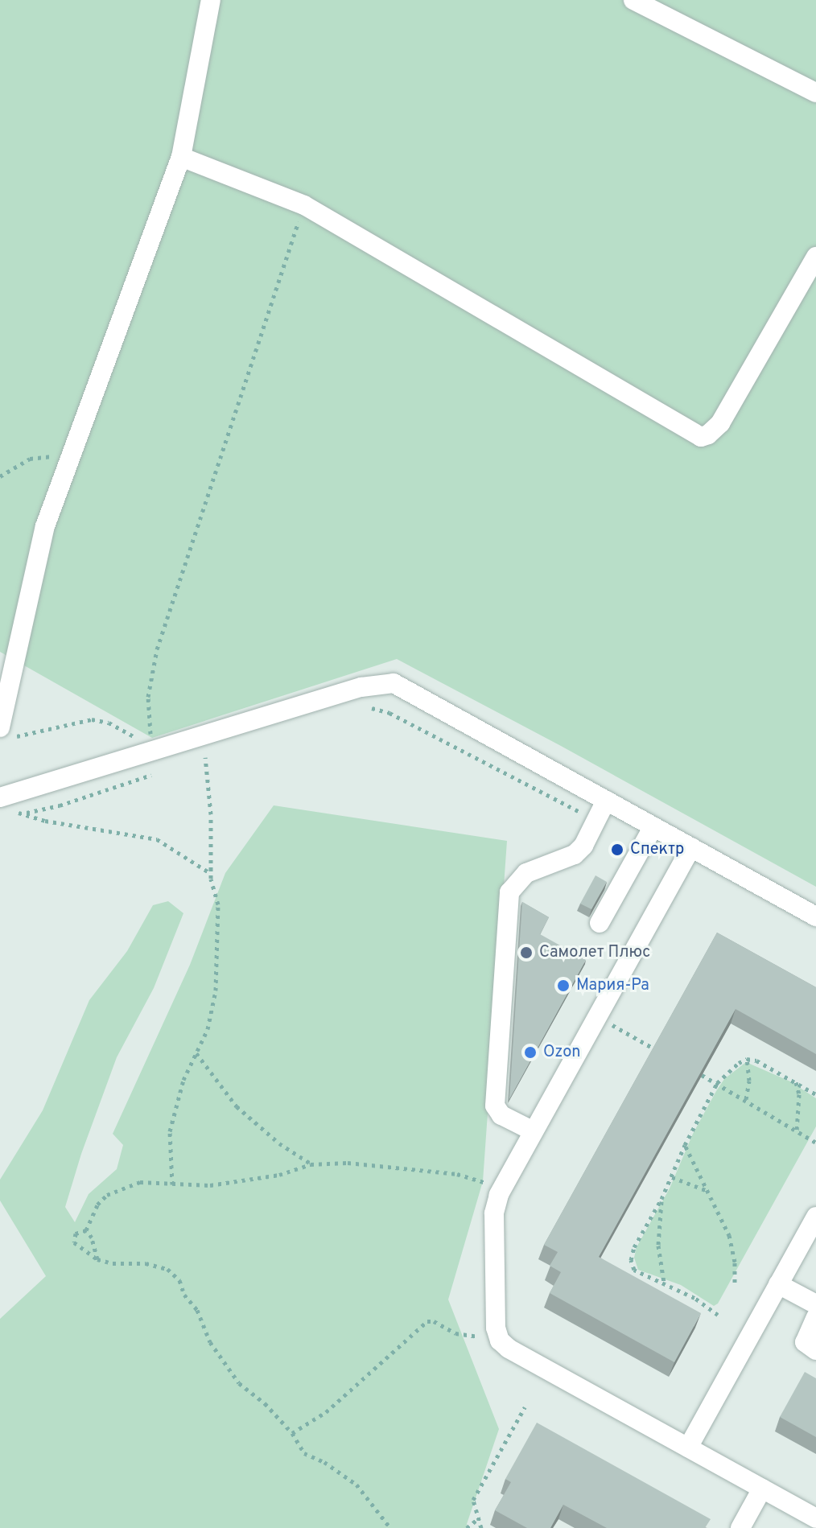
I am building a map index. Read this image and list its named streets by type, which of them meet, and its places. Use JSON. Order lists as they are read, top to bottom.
{
  "places": [
    "Спектр",
    "Самолет Плюс",
    "Мария-Ра",
    "Ozon"
  ]
}
